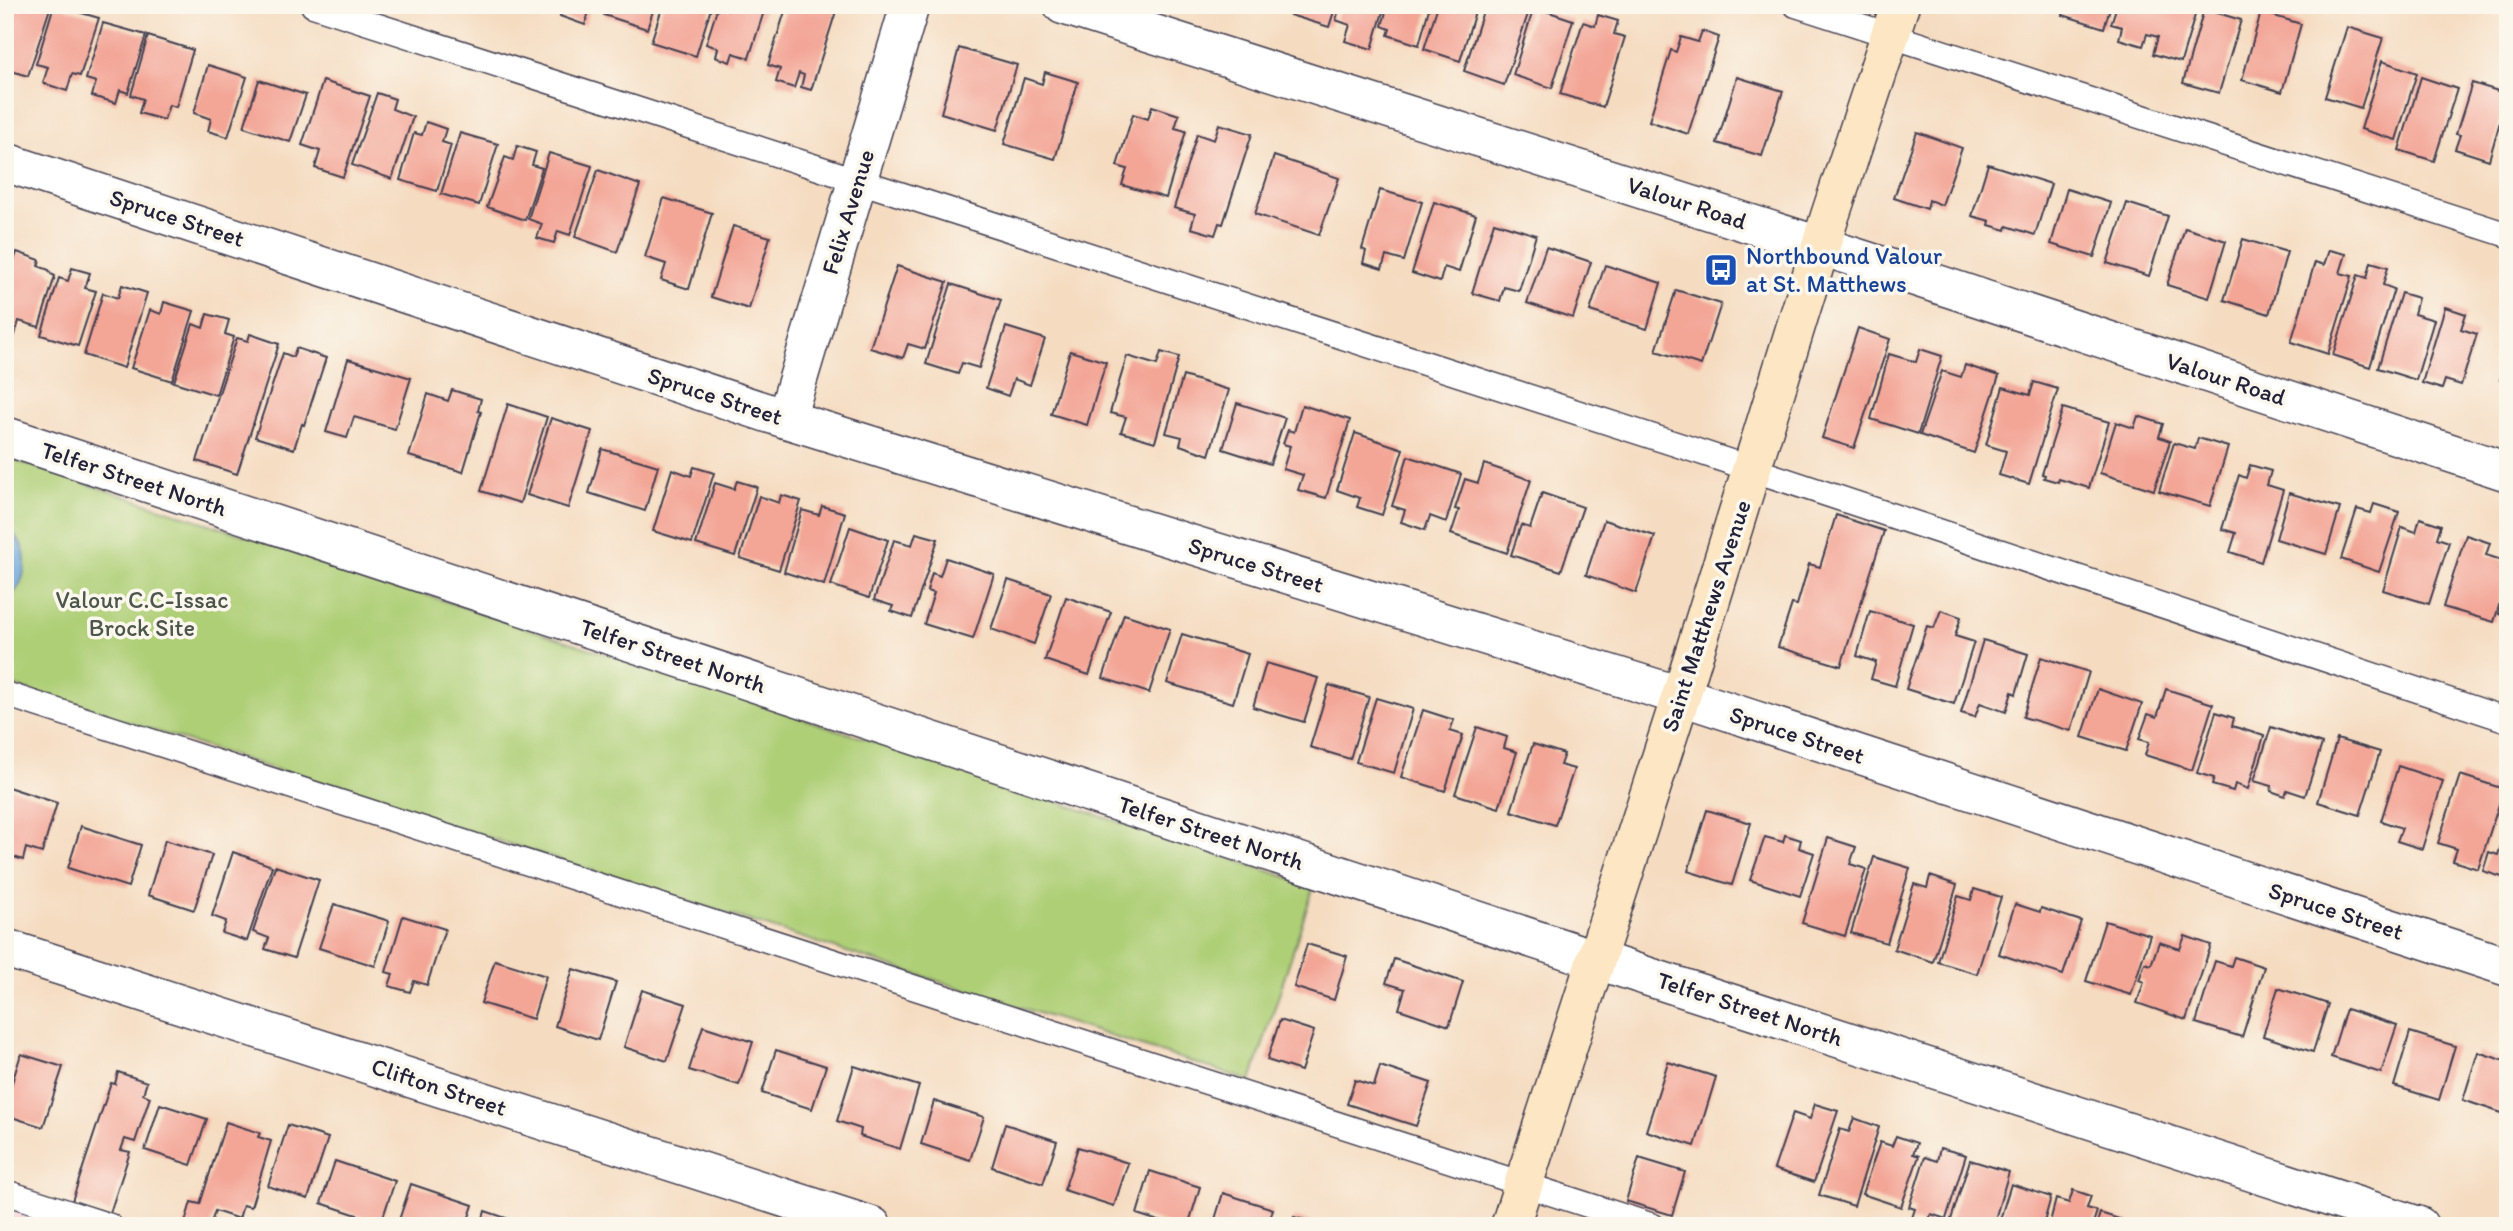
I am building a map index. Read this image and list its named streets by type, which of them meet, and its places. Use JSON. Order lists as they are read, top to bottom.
{
  "streets": {
    "street": [
      "Valour Road",
      "Felix Avenue",
      "Spruce Street",
      "Telfer Street North",
      "Saint Matthews Avenue",
      "Clifton Street"
    ]
  },
  "crossings": [
    ["Valour Road", "Saint Matthews Avenue"],
    ["Felix Avenue", "Spruce Street"],
    ["Spruce Street", "Saint Matthews Avenue"],
    ["Telfer Street North", "Saint Matthews Avenue"]
  ],
  "parks": ["Valour C.C-Issac Brock Site"],
  "places": {
    "bus stop": ["Northbound Valour at St. Matthews"]
  }
}
